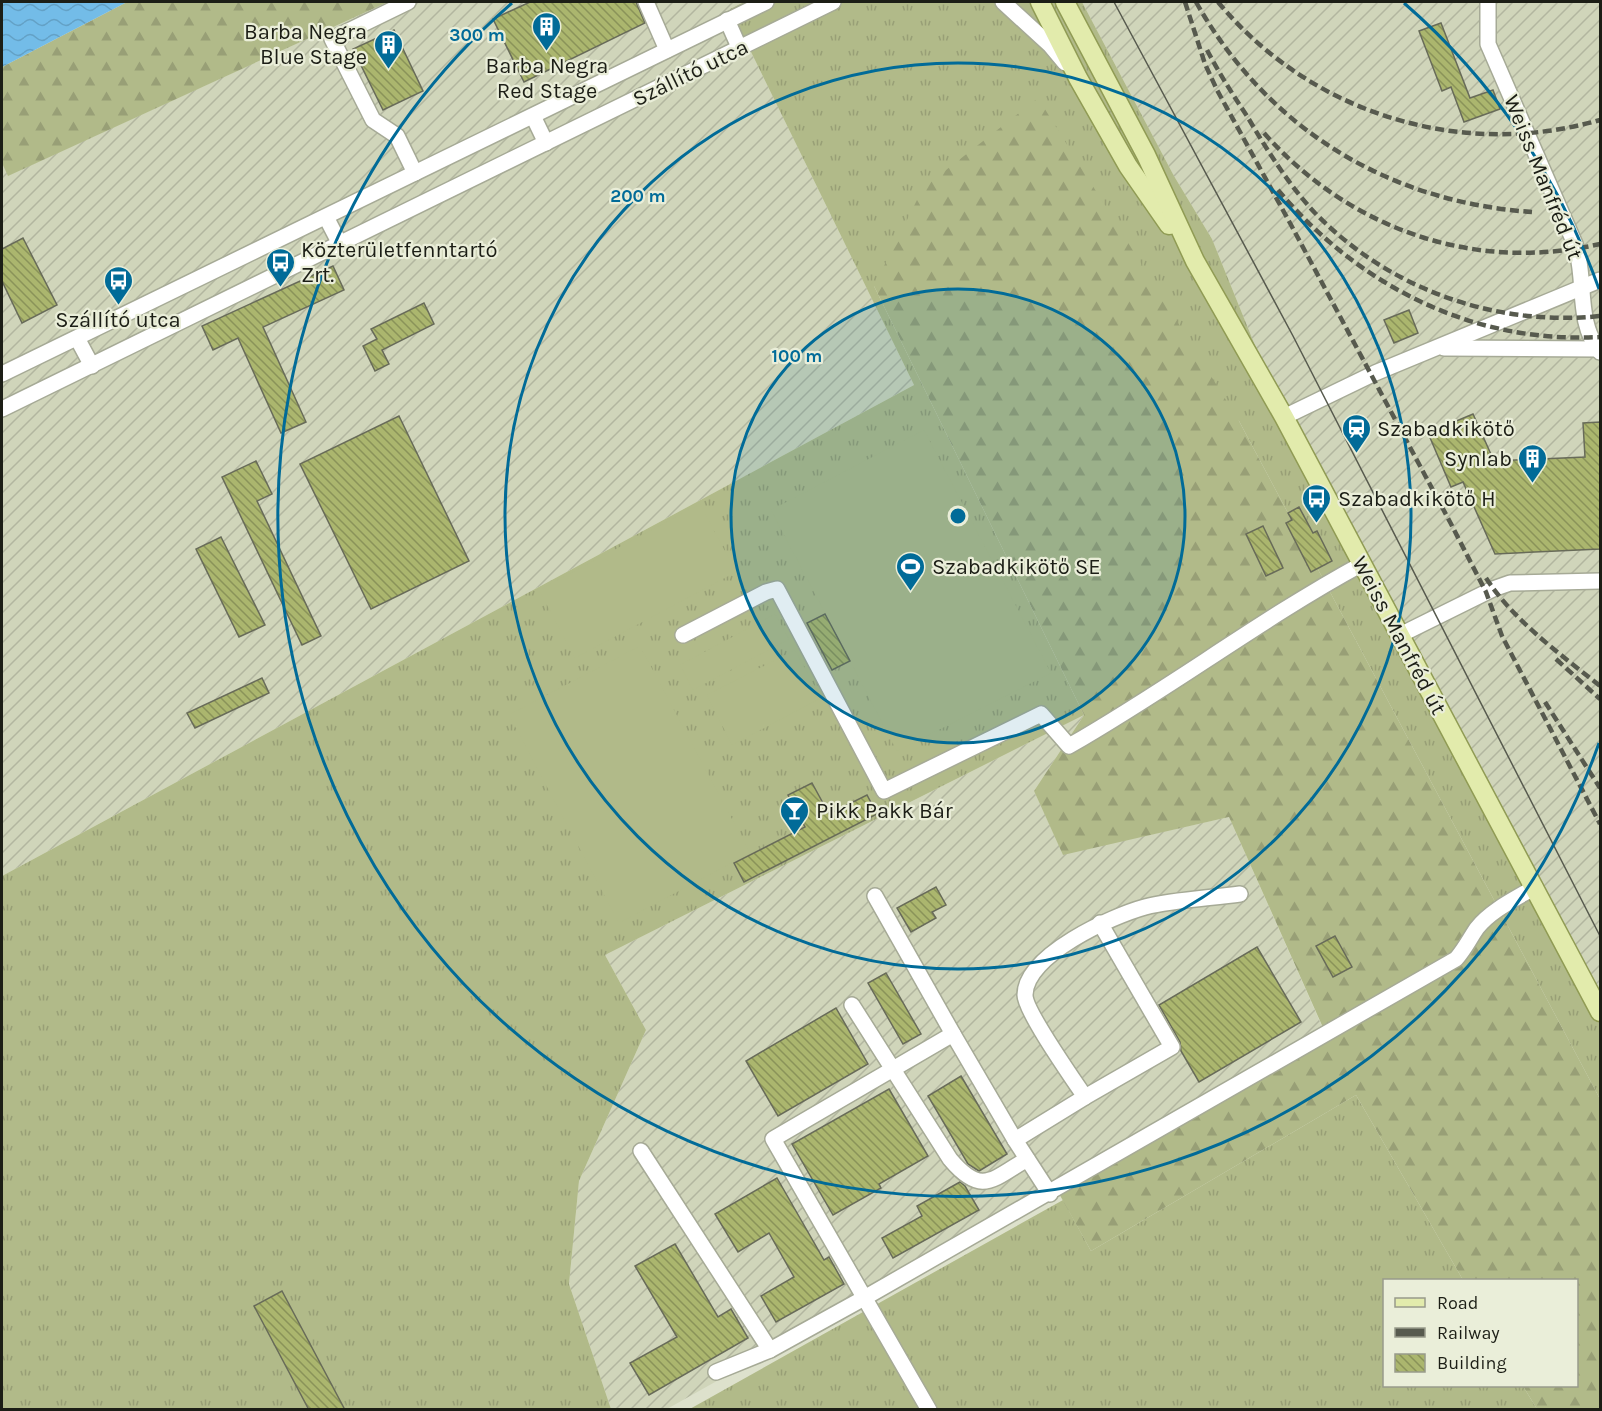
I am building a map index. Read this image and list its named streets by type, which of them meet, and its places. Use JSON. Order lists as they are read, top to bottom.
{
  "streets": {
    "main road": ["Weiss Manfréd út"],
    "street": ["Szállító utca"]
  },
  "places": {
    "building": ["Barba Negra Red Stage", "Barba Negra Blue Stage", "Synlab"],
    "bus stop": ["Közterületfenntartó Zrt.", "Szállító utca", "Szabadkikötő H"],
    "station": ["Szabadkikötő"],
    "sports": ["Szabadkikötő SE"],
    "bar": ["Pikk Pakk Bár"]
  },
  "legend": ["Road", "Railway", "Building"],
  "rings": ["300 m", "200 m", "100 m"]
}
